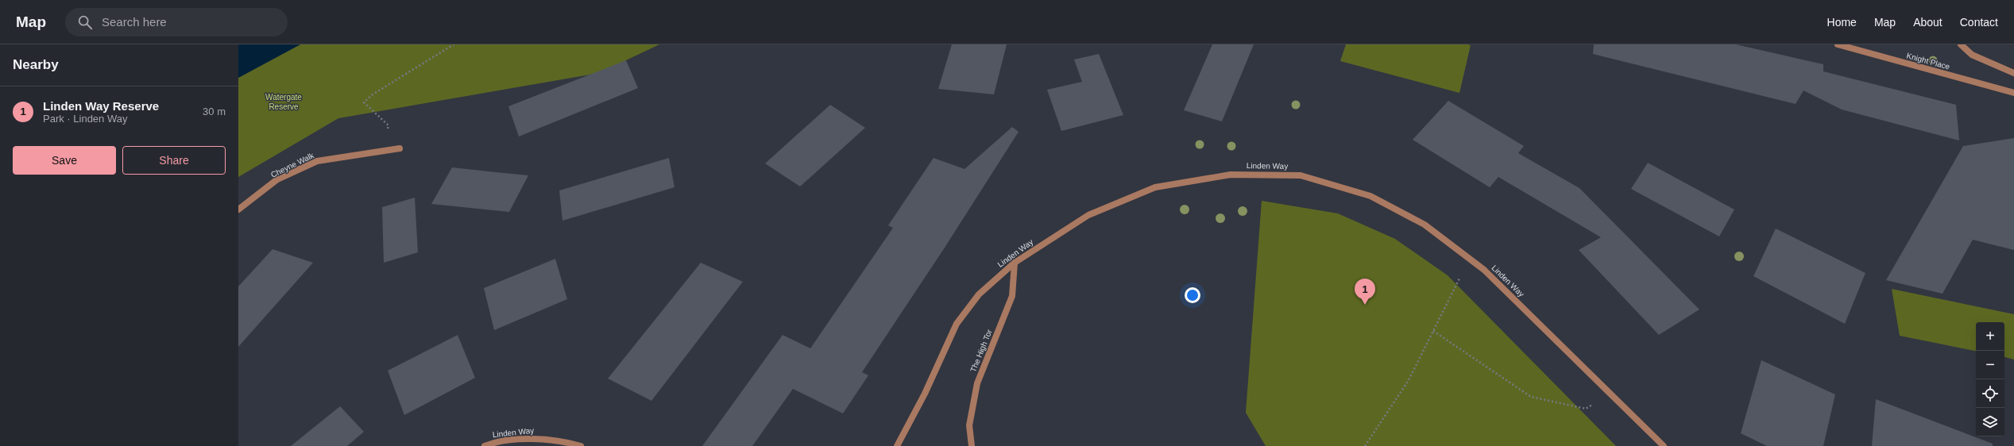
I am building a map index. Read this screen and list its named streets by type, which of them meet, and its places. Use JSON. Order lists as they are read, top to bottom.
{
  "streets": {
    "street": [
      "Knight Place",
      "Cheyne Walk",
      "Linden Way",
      "The High Tor"
    ]
  },
  "crossings": [
    ["Linden Way", "The High Tor"]
  ],
  "parks": ["Watergate Reserve"],
  "page": {
    "header": "Map",
    "search": "Search here",
    "nav": [
      "Home",
      "Map",
      "About",
      "Contact"
    ],
    "heading": "Nearby",
    "list": [
      {
        "mark": "1",
        "name": "Linden Way Reserve",
        "note": "Park · Linden Way",
        "value": "30 m"
      }
    ],
    "buttons": ["Save", "Share"],
    "pins": "1",
    "map_buttons": ["+", "−"]
  }
}
